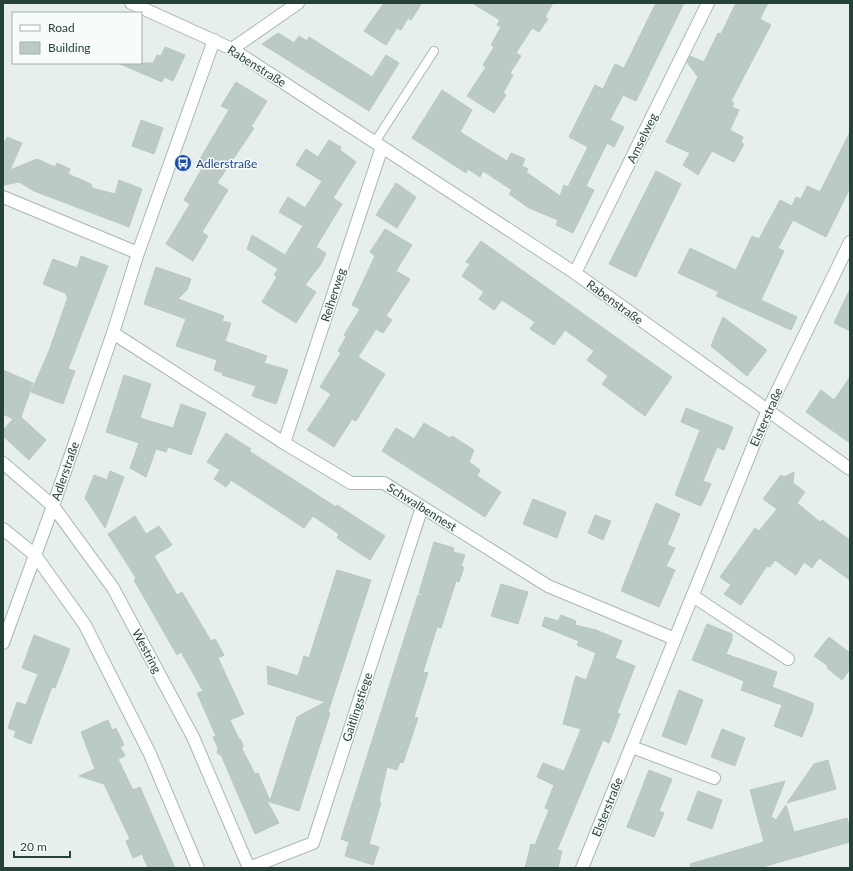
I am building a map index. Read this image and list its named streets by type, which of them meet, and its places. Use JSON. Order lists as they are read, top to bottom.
{
  "streets": {
    "street": [
      "Rabenstraße",
      "Amselweg",
      "Reiherweg",
      "Elsterstraße",
      "Adlerstraße",
      "Schwalbennest",
      "Westring",
      "Gaitlingstiege"
    ]
  },
  "crossings": [
    ["Rabenstraße", "Amselweg"],
    ["Rabenstraße", "Reiherweg"],
    ["Rabenstraße", "Elsterstraße"],
    ["Rabenstraße", "Adlerstraße"],
    ["Reiherweg", "Schwalbennest"],
    ["Elsterstraße", "Schwalbennest"],
    ["Adlerstraße", "Schwalbennest"],
    ["Adlerstraße", "Westring"],
    ["Schwalbennest", "Gaitlingstiege"],
    ["Westring", "Gaitlingstiege"]
  ],
  "places": {
    "bus stop": ["Adlerstraße"]
  },
  "legend": ["Road", "Building"],
  "scale_bar": "20 m"
}
